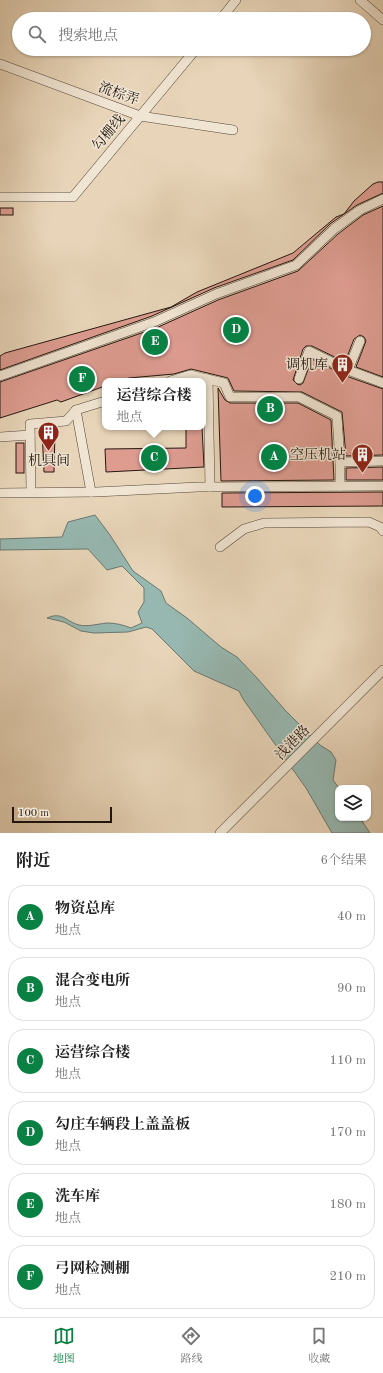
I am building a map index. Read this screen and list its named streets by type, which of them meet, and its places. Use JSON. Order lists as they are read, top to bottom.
{
  "streets": {
    "street": ["流棕弄", "勾栅线", "浅港路"]
  },
  "crossings": [
    ["流棕弄", "勾栅线"]
  ],
  "places": {
    "building": ["调机库", "机具间", "空压机站"]
  },
  "scale_bar": "100 m",
  "page": {
    "search": "搜索地点",
    "pins": [
      "D",
      "E",
      "F",
      "B",
      "A",
      "C"
    ],
    "popup": ["运营综合楼", "地点"],
    "scale": "100 m",
    "heading": ["附近", "6个结果"],
    "list": [
      {
        "mark": "A",
        "name": "物资总库",
        "note": "地点",
        "value": "40 m"
      },
      {
        "mark": "B",
        "name": "混合变电所",
        "note": "地点",
        "value": "90 m"
      },
      {
        "mark": "C",
        "name": "运营综合楼",
        "note": "地点",
        "value": "110 m"
      },
      {
        "mark": "D",
        "name": "勾庄车辆段上盖盖板",
        "note": "地点",
        "value": "170 m"
      },
      {
        "mark": "E",
        "name": "洗车库",
        "note": "地点",
        "value": "180 m"
      },
      {
        "mark": "F",
        "name": "弓网检测棚",
        "note": "地点",
        "value": "210 m"
      }
    ],
    "nav": ["地图", "路线", "收藏"]
  }
}
